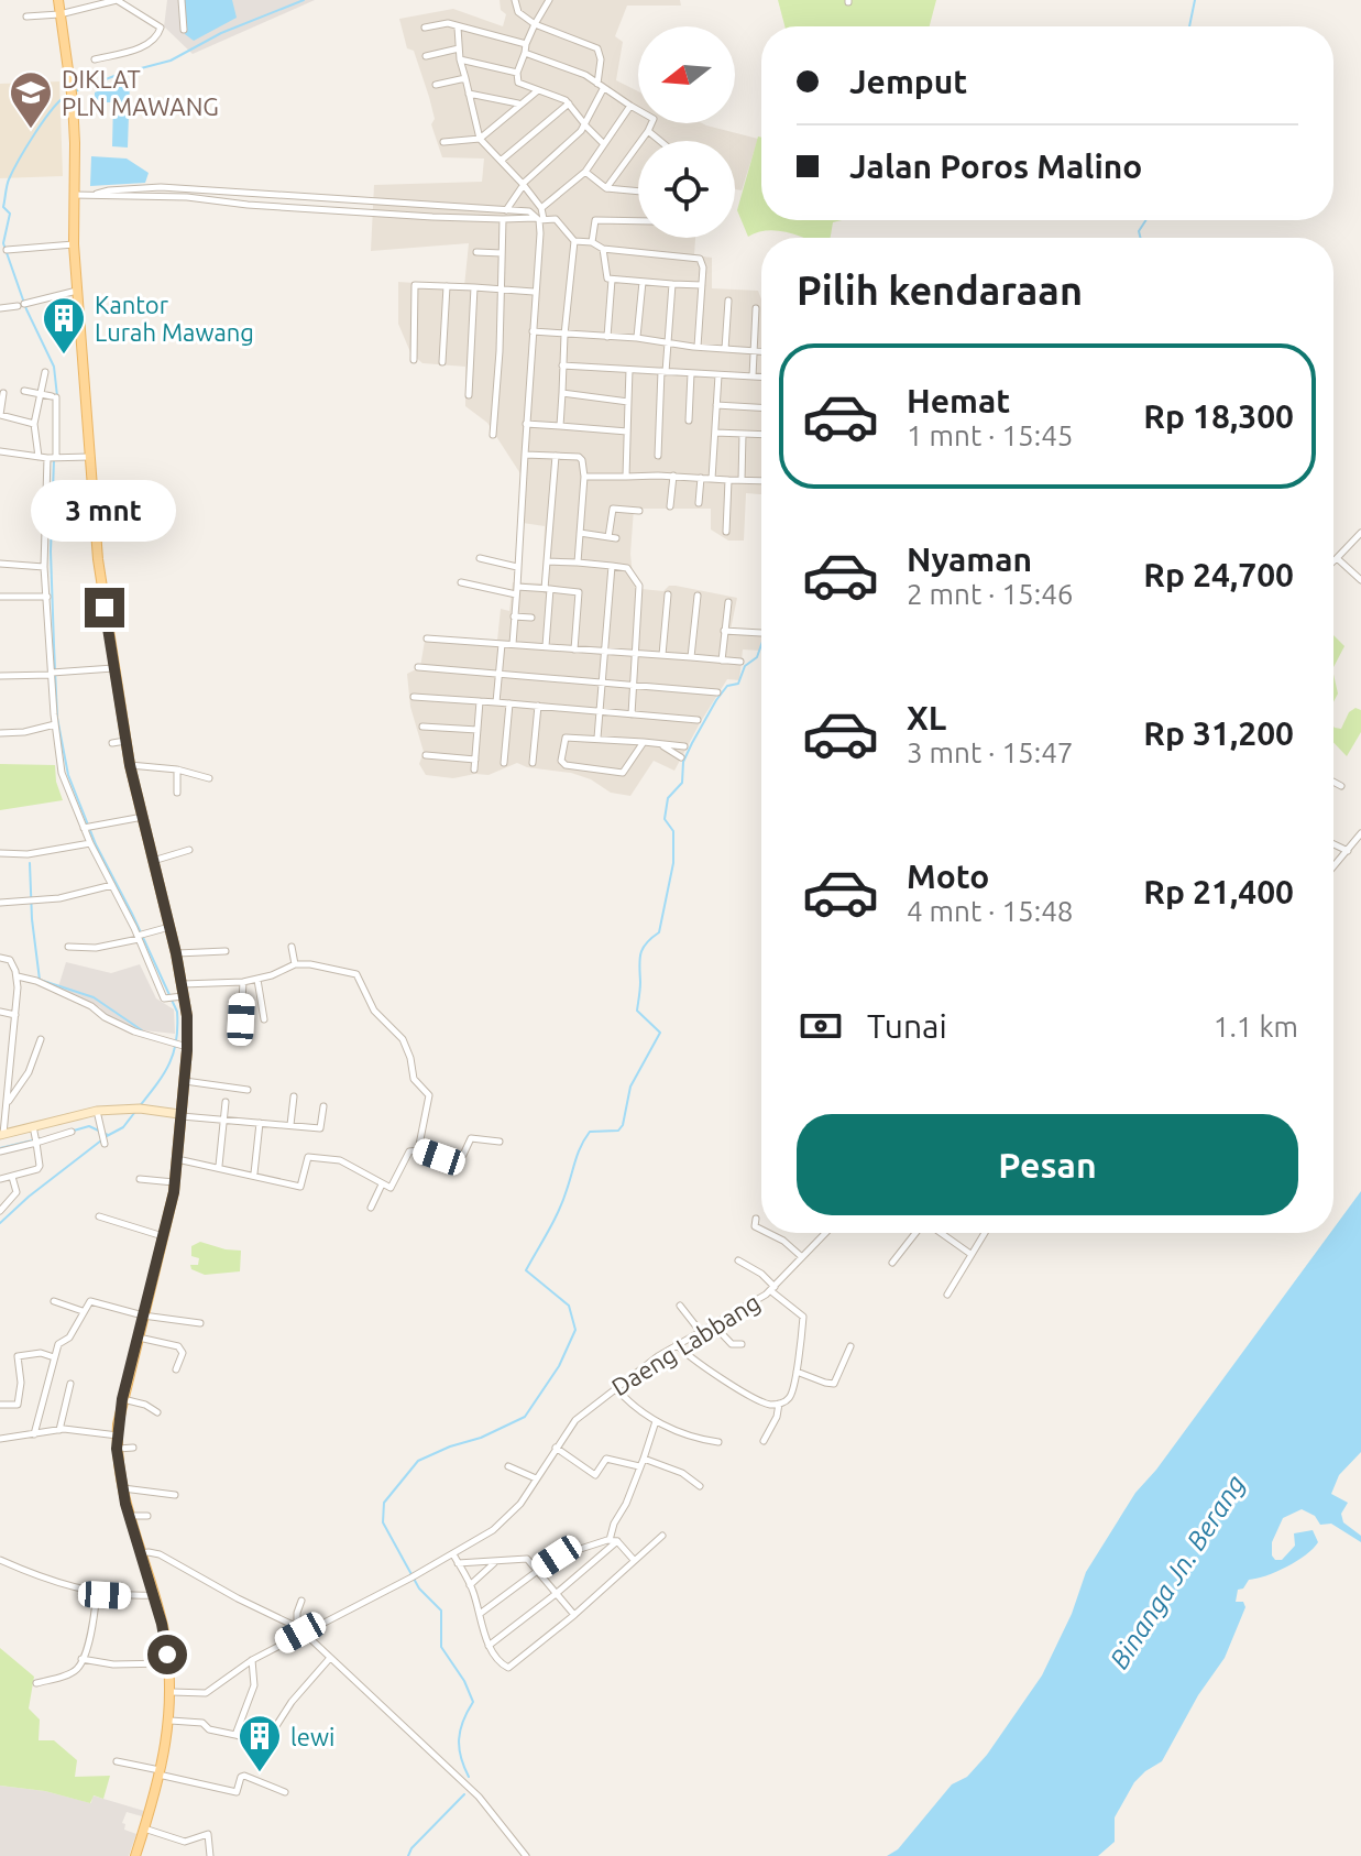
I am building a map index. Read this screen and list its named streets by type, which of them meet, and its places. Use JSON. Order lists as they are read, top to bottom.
{
  "streets": {
    "street": ["Daeng Labbang"]
  },
  "water": ["Binanga Jn. Berang"],
  "places": {
    "school or university": ["DIKLAT PLN MAWANG"],
    "building": ["Kantor Lurah Mawang", "lewi"]
  },
  "north": "left",
  "page": {
    "banner": ["Jemput", "Jalan Poros Malino"],
    "heading": "Pilih kendaraan",
    "list": [
      {
        "name": "Hemat",
        "note": "1 mnt · 15:45",
        "value": "Rp 18,300"
      },
      {
        "name": "Nyaman",
        "note": "2 mnt · 15:46",
        "value": "Rp 24,700"
      },
      {
        "name": "XL",
        "note": "3 mnt · 15:47",
        "value": "Rp 31,200"
      },
      {
        "name": "Moto",
        "note": "4 mnt · 15:48",
        "value": "Rp 21,400"
      }
    ],
    "bubble": "3 mnt",
    "pay": ["Tunai", "1.1 km"],
    "buttons": "Pesan"
  }
}
